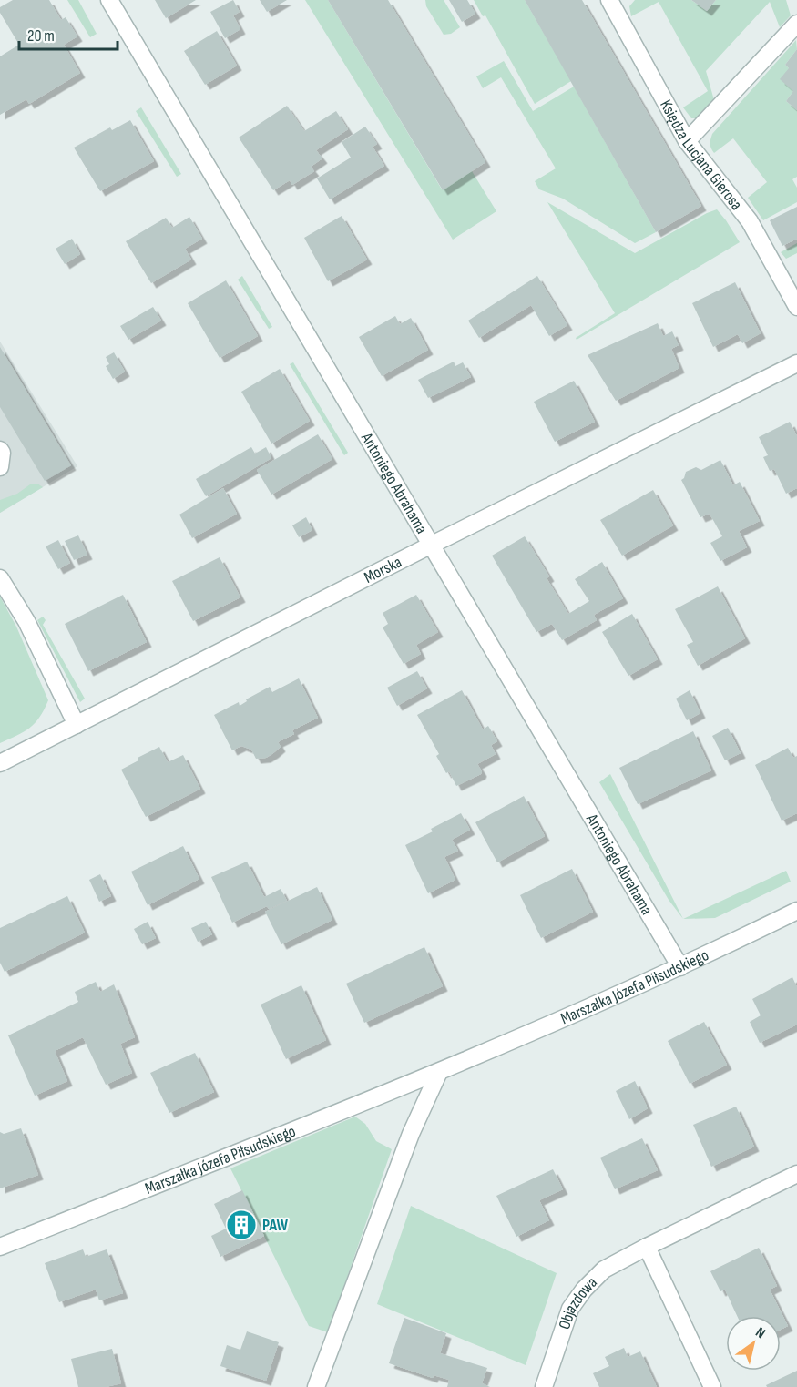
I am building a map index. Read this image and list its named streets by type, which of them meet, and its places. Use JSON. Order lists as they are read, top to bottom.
{
  "streets": {
    "street": [
      "Księdza Lucjana Gierosa",
      "Antoniego Abrahama",
      "Morska",
      "Marszałka Józefa Piłsudskiego",
      "Objazdowa"
    ]
  },
  "crossings": [
    ["Antoniego Abrahama", "Morska"],
    ["Antoniego Abrahama", "Marszałka Józefa Piłsudskiego"]
  ],
  "places": {
    "building": ["PAW"]
  },
  "scale_bar": "20 m",
  "north": "top right"
}
